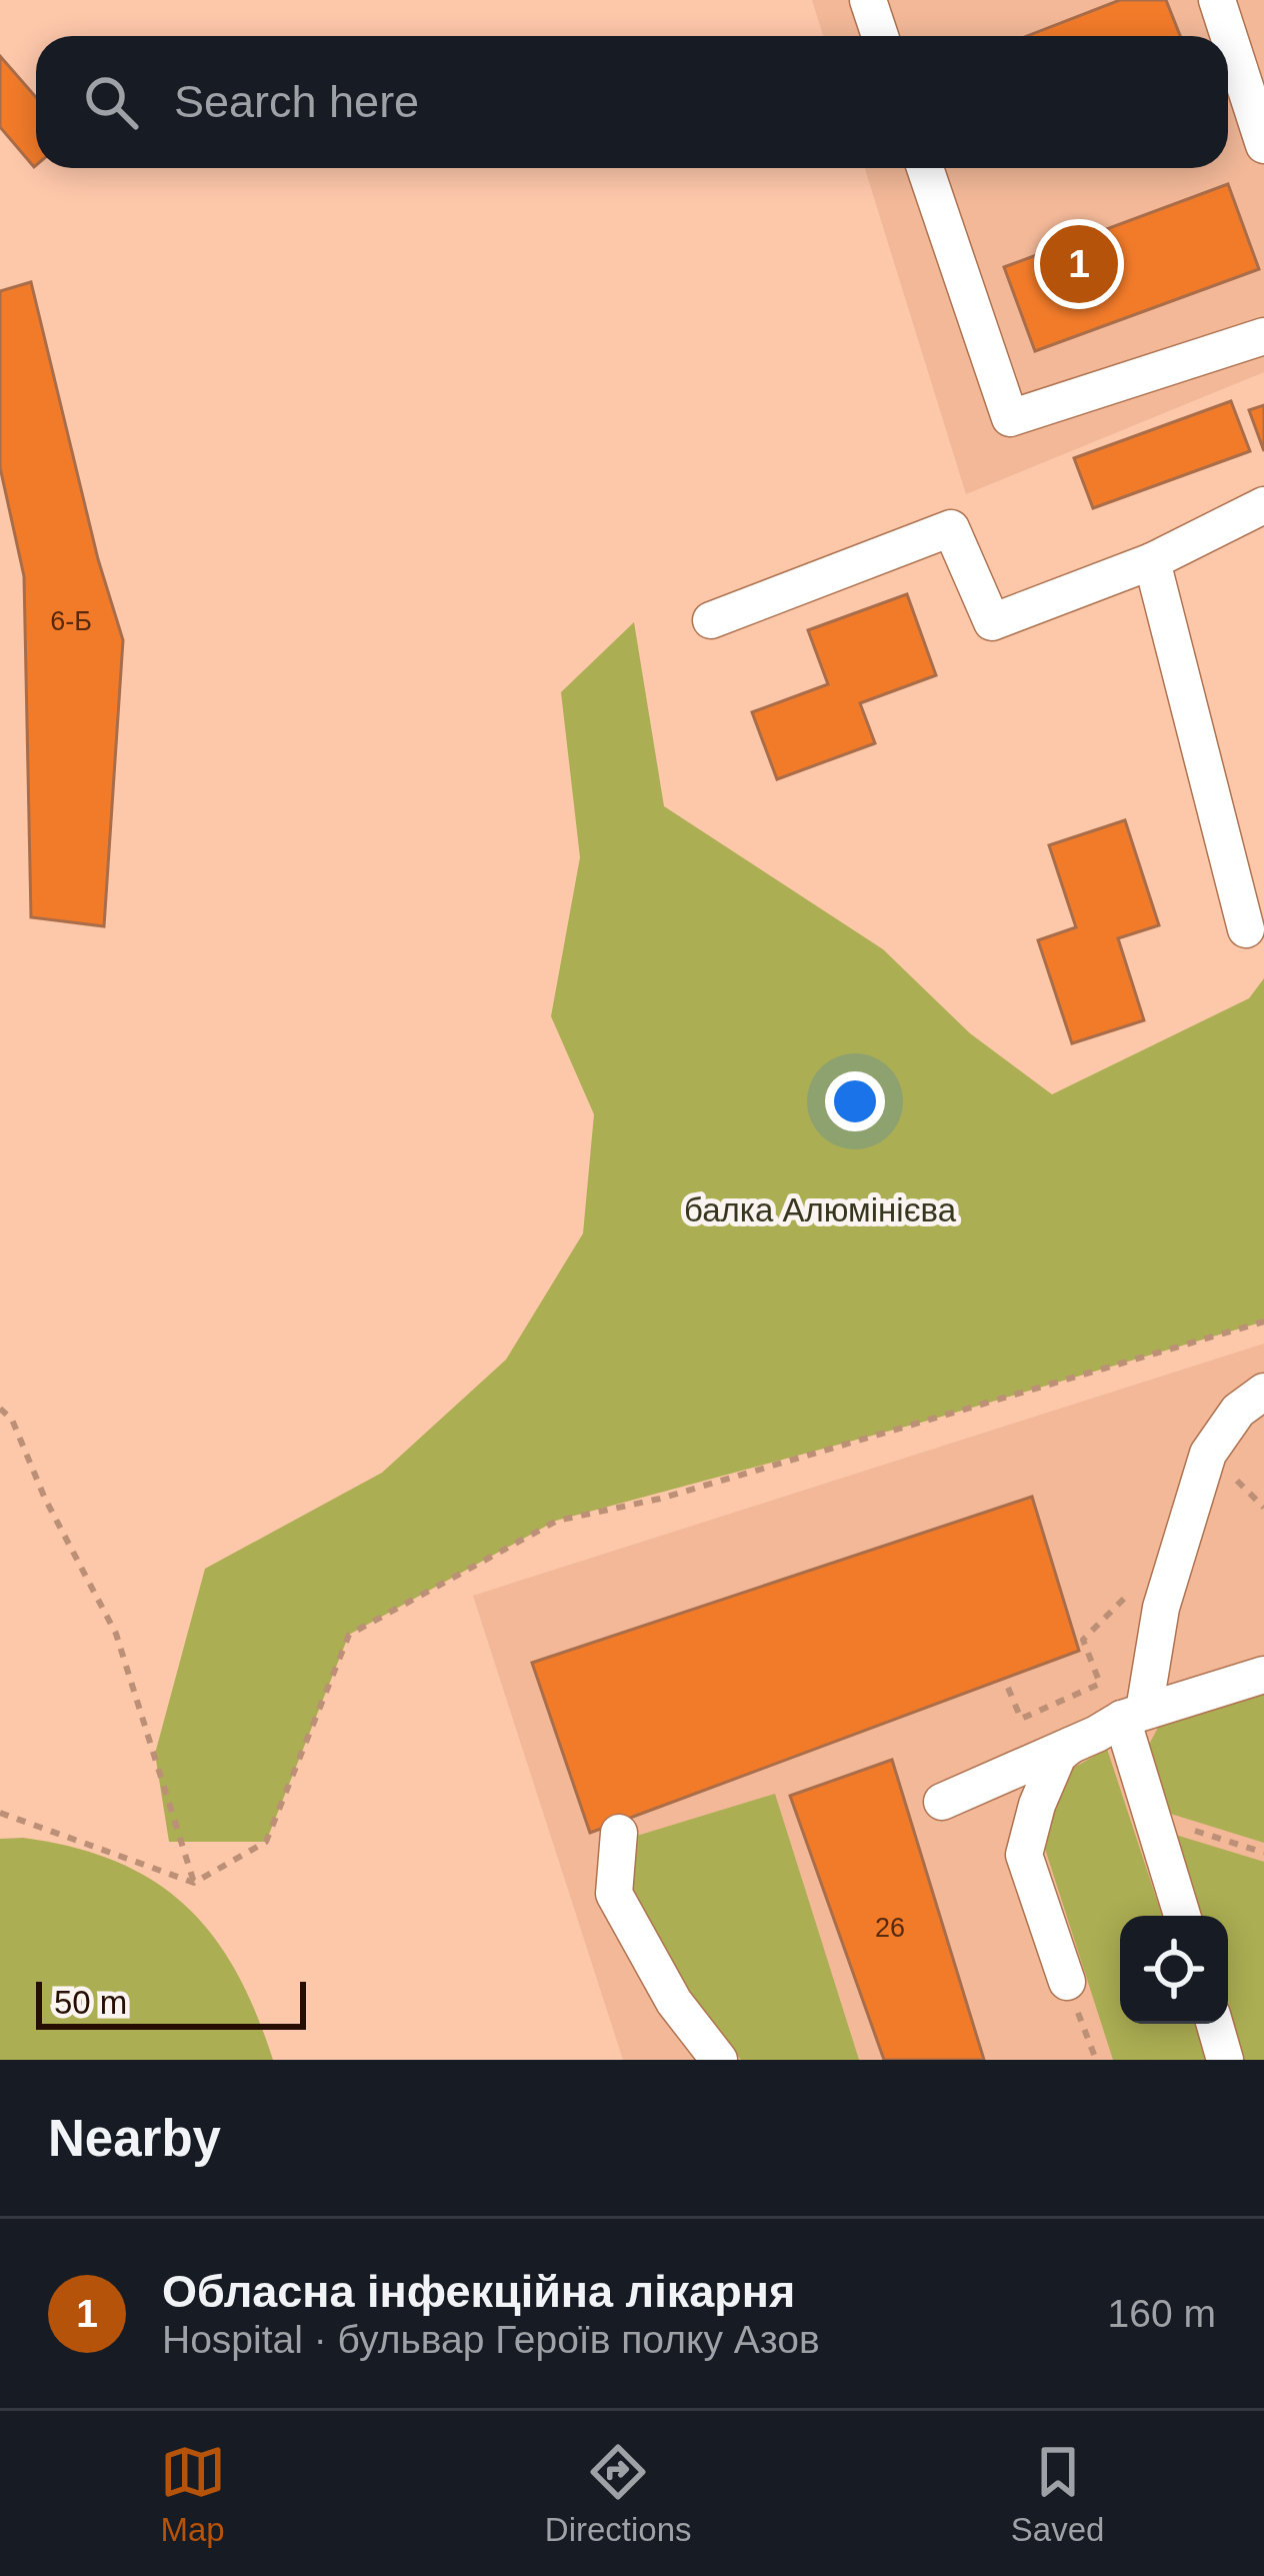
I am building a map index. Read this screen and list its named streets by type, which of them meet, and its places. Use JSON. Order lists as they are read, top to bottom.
{
  "parks": ["балка Алюмінієва"],
  "house_numbers": ["6-Б", "26"],
  "scale_bar": "50 m",
  "page": {
    "search": "Search here",
    "pins": "1",
    "scale": "50 m",
    "heading": "Nearby",
    "list": [
      {
        "mark": "1",
        "name": "Обласна інфекційна лікарня",
        "note": "Hospital · бульвар Героїв полку Азов",
        "value": "160 m"
      }
    ],
    "nav": ["Map", "Directions", "Saved"]
  }
}
